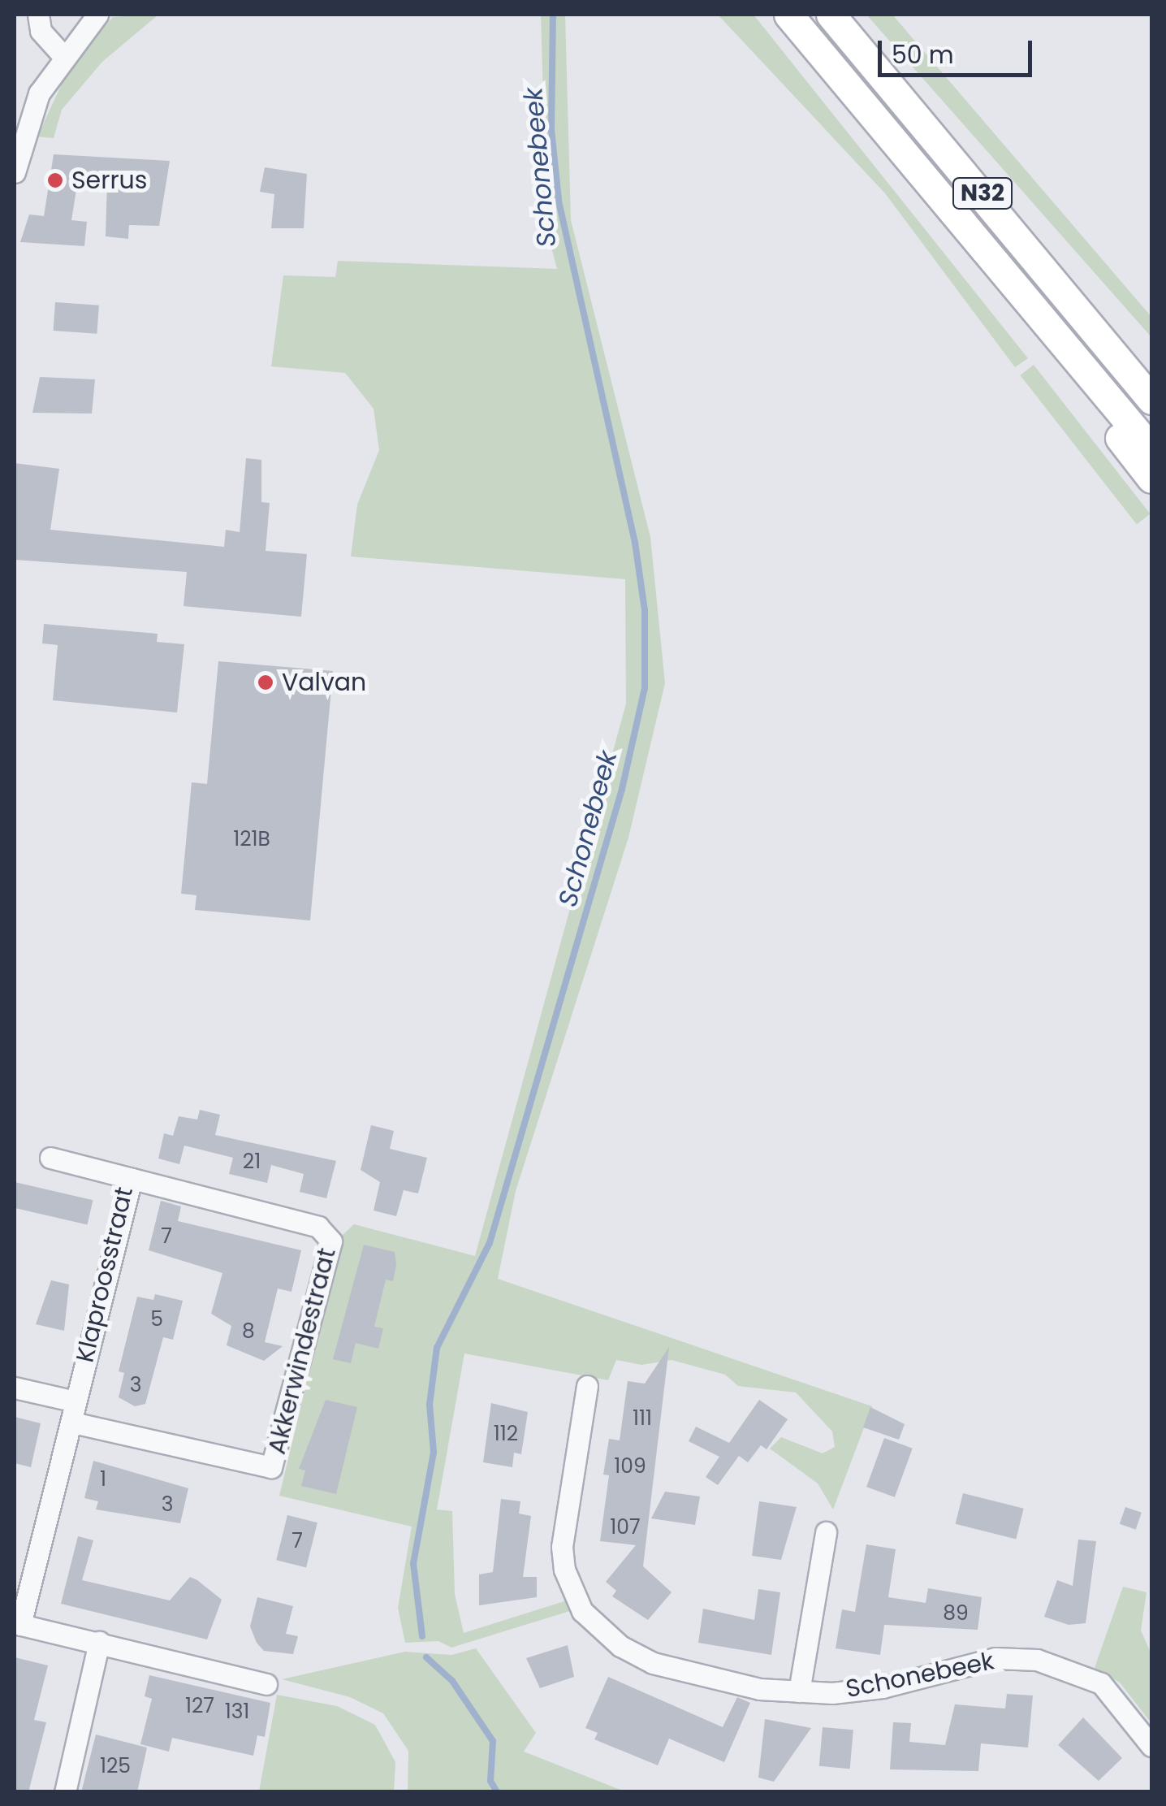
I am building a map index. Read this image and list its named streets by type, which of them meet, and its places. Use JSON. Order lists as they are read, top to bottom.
{
  "streets": {
    "highway": ["N32"],
    "street": ["Klaproosstraat", "Akkerwindestraat", "Schonebeek"]
  },
  "crossings": [
    ["Klaproosstraat", "Akkerwindestraat"]
  ],
  "water": ["Schonebeek"],
  "places": ["Serrus", "Valvan"],
  "house_numbers": [
    "121B",
    "21",
    "7",
    "5",
    "8",
    "3",
    "111",
    "112",
    "109",
    "1",
    "3",
    "107",
    "7",
    "89",
    "127",
    "131",
    "125"
  ],
  "scale_bar": "50 m"
}
